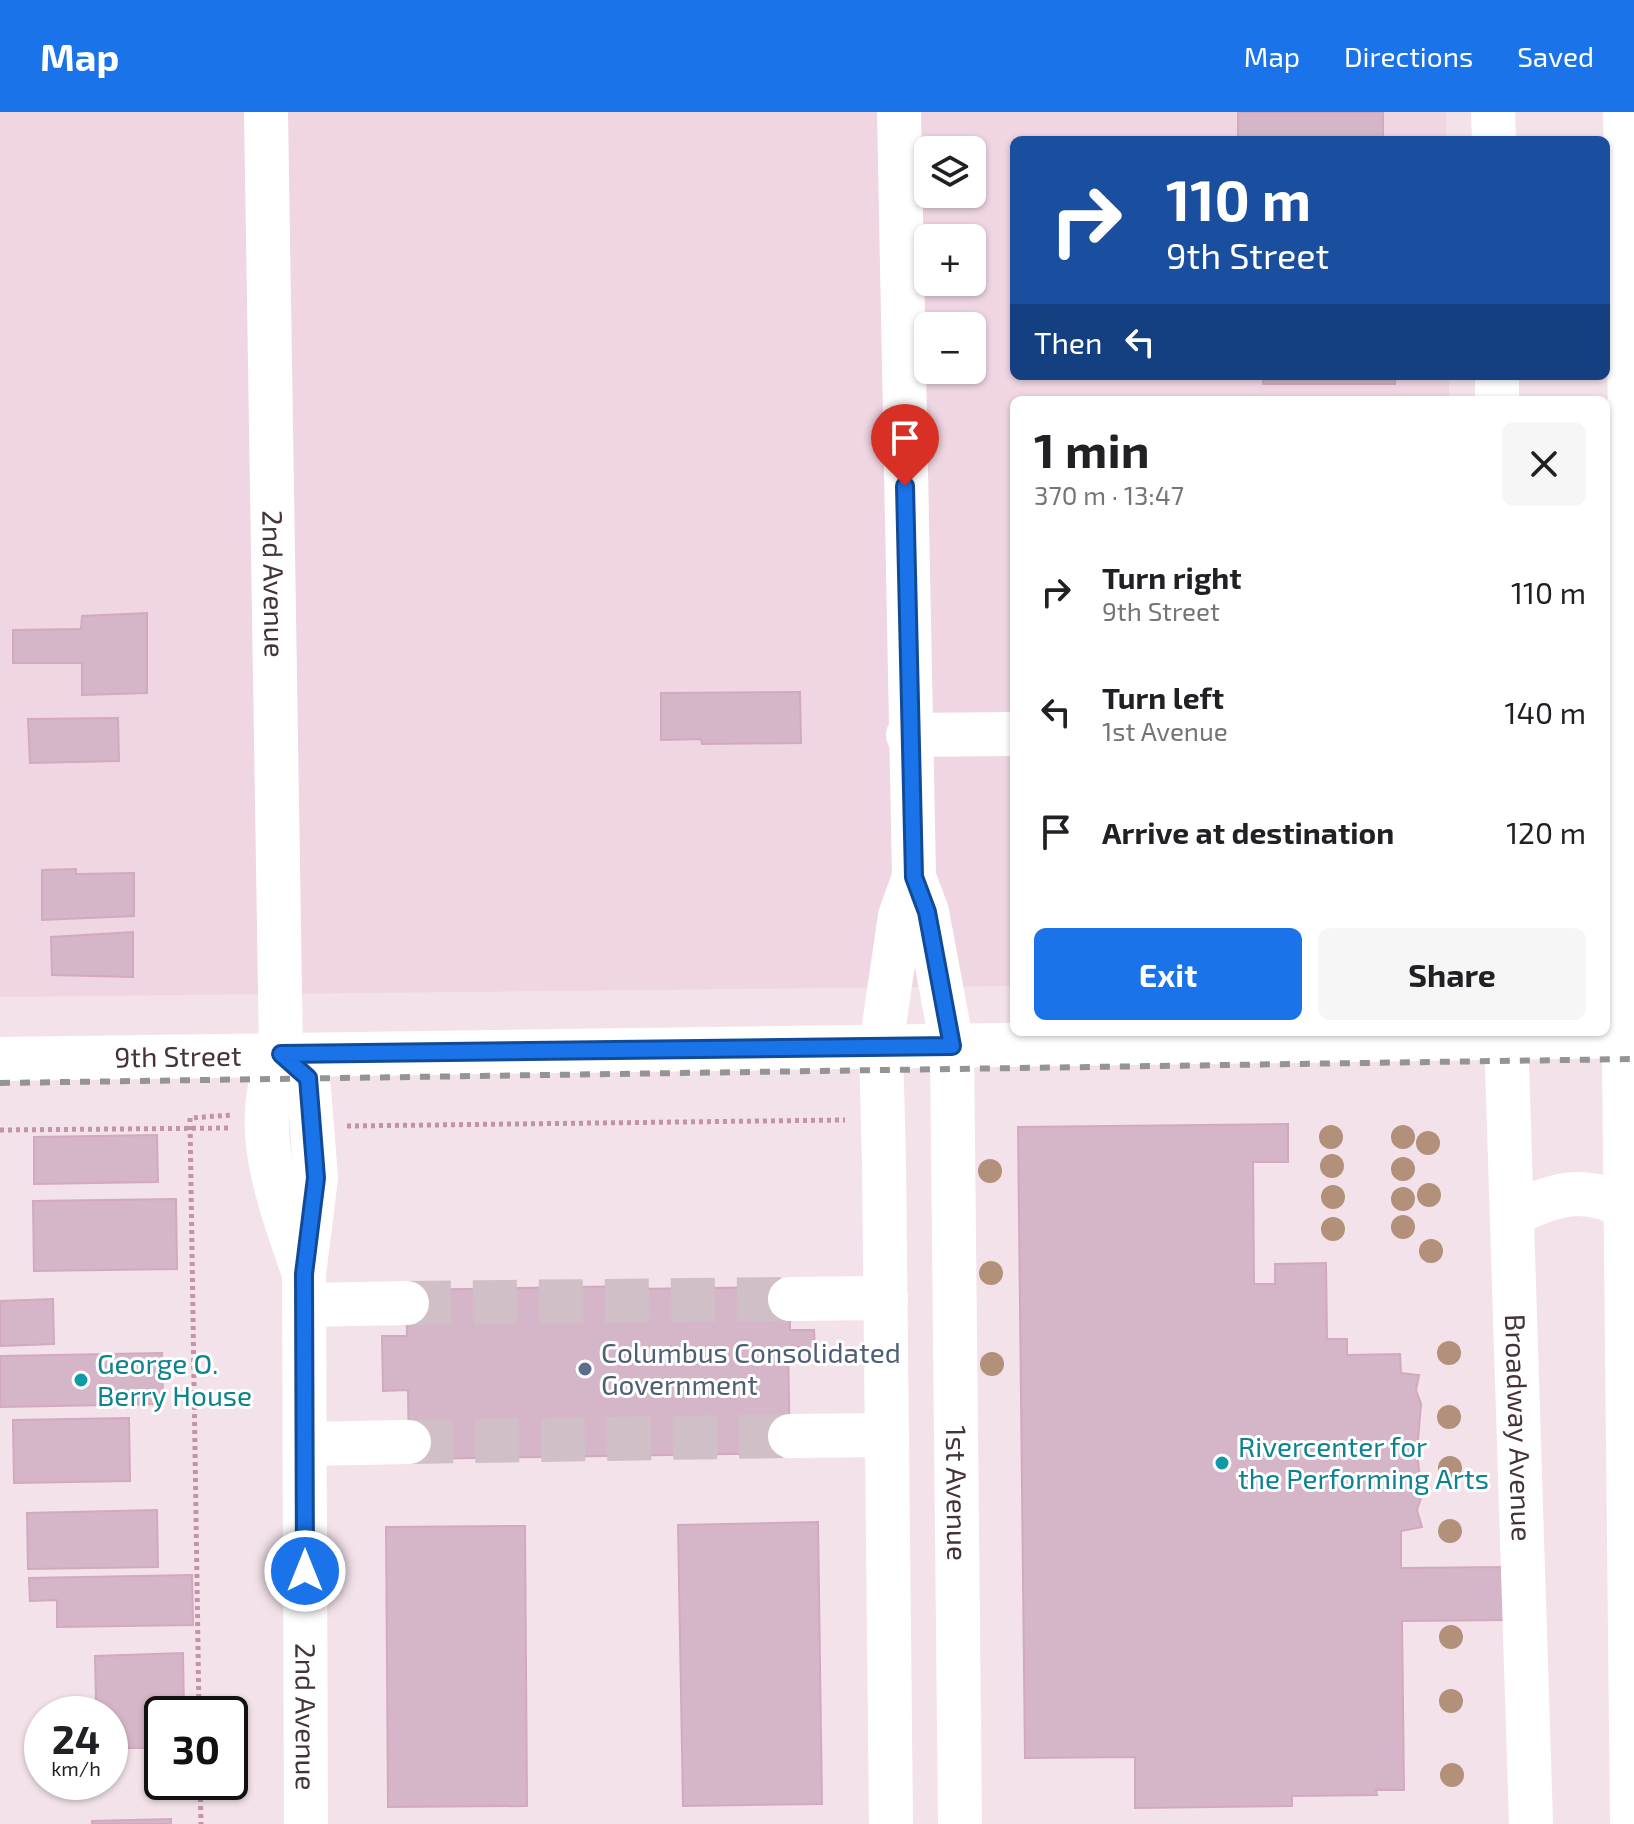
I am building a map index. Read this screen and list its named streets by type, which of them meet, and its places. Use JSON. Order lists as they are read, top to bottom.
{
  "streets": {
    "street": [
      "2nd Avenue",
      "9th Street",
      "Broadway Avenue",
      "1st Avenue"
    ]
  },
  "crossings": [
    ["2nd Avenue", "9th Street"],
    ["9th Street", "1st Avenue"]
  ],
  "places": ["Columbus Consolidated Government", "George O. Berry House", "Rivercenter for the Performing Arts"],
  "page": {
    "header": "Map",
    "nav": ["Map", "Directions", "Saved"],
    "map_buttons": ["+", "−"],
    "turn": ["110 m", "9th Street"],
    "then": "Then",
    "heading": ["1 min", "370 m · 13:47"],
    "list": [
      {
        "name": "Turn right",
        "note": "9th Street",
        "value": "110 m"
      },
      {
        "name": "Turn left",
        "note": "1st Avenue",
        "value": "140 m"
      },
      {
        "name": "Arrive at destination",
        "value": "120 m"
      }
    ],
    "buttons": ["Exit", "Share"],
    "speed": "24 km/h",
    "limit": "30"
  }
}
